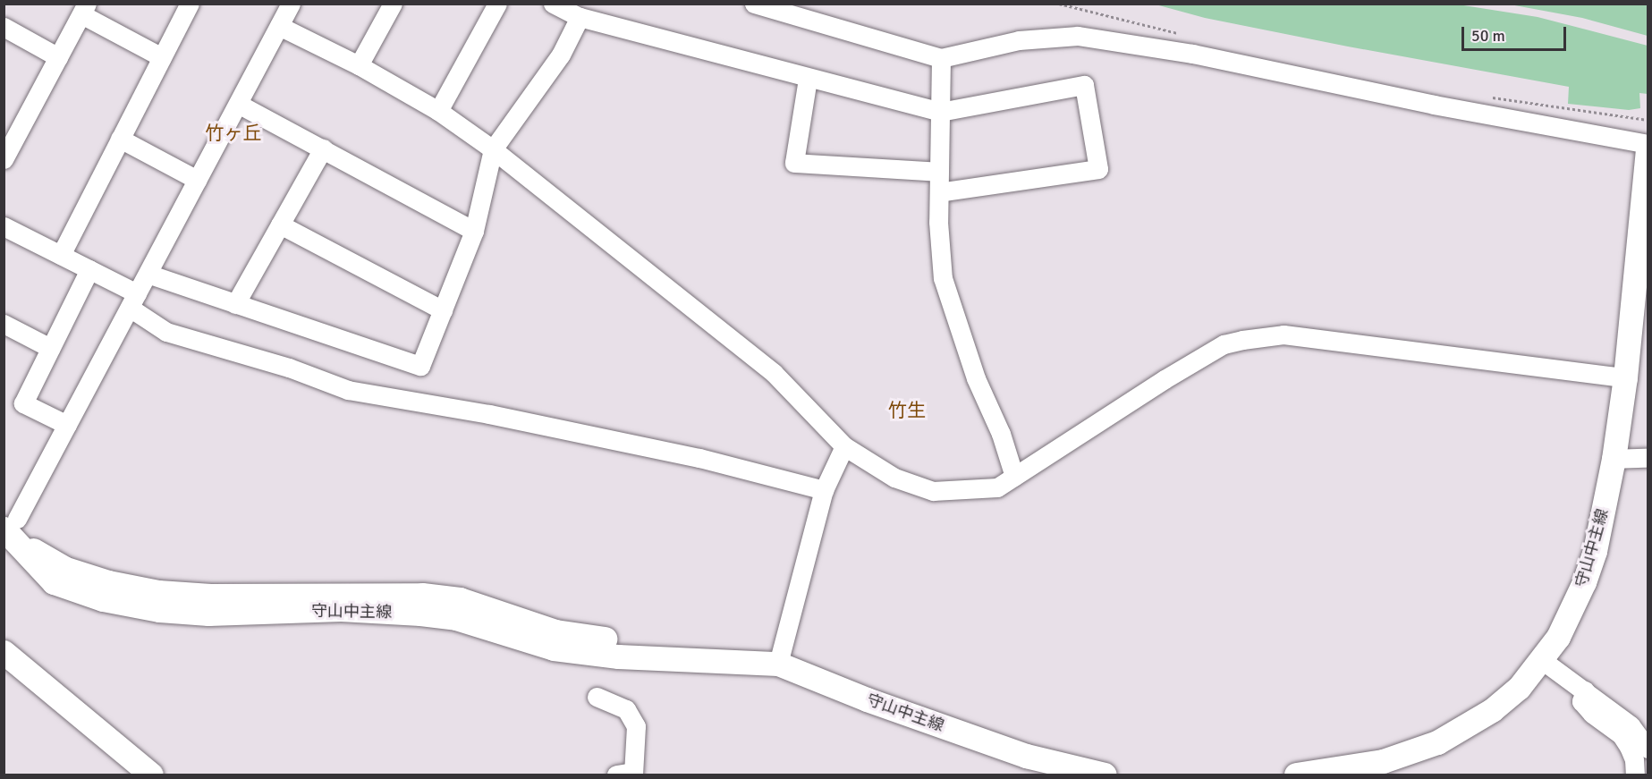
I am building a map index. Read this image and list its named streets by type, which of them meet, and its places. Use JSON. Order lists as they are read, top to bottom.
{
  "streets": {
    "main road": ["守山中主線"]
  },
  "districts": ["竹ヶ丘", "竹生"],
  "scale_bar": "50 m"
}
